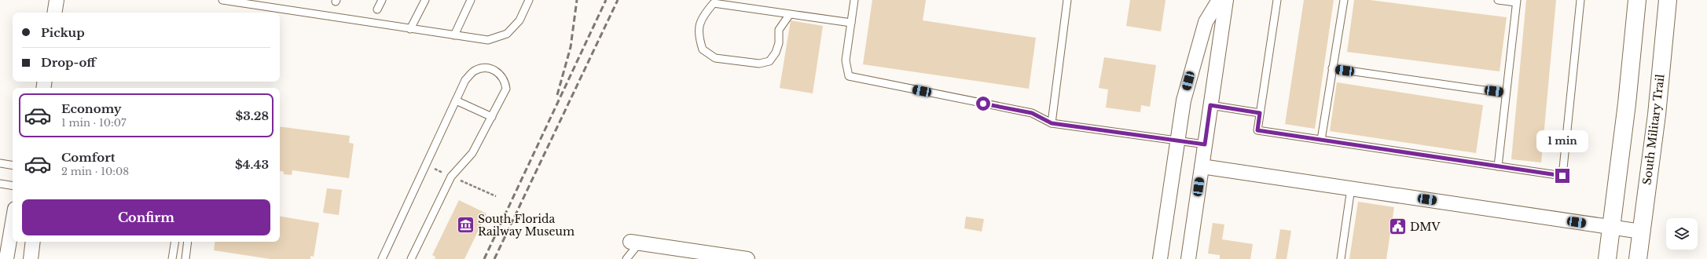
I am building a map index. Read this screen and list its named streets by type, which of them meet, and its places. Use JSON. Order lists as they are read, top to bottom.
{
  "streets": {
    "street": ["South Military Trail"]
  },
  "places": {
    "museum": ["South Florida Railway Museum"],
    "public building": ["DMV"]
  },
  "page": {
    "banner": ["Pickup", "Drop-off"],
    "list": [
      {
        "name": "Economy",
        "note": "1 min · 10:07",
        "value": "$3.28"
      },
      {
        "name": "Comfort",
        "note": "2 min · 10:08",
        "value": "$4.43"
      }
    ],
    "bubble": "1 min",
    "buttons": "Confirm"
  }
}
